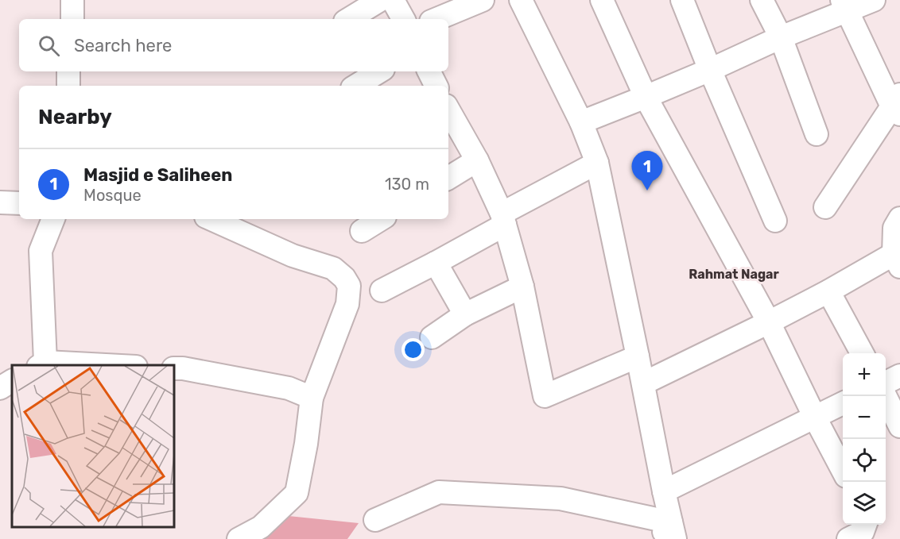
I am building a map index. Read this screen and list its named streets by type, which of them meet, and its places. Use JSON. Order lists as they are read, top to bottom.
{
  "districts": ["Rahmat Nagar"],
  "page": {
    "search": "Search here",
    "heading": "Nearby",
    "list": [
      {
        "mark": "1",
        "name": "Masjid e Saliheen",
        "note": "Mosque",
        "value": "130 m"
      }
    ],
    "pins": "1",
    "map_buttons": ["+", "−"]
  }
}
